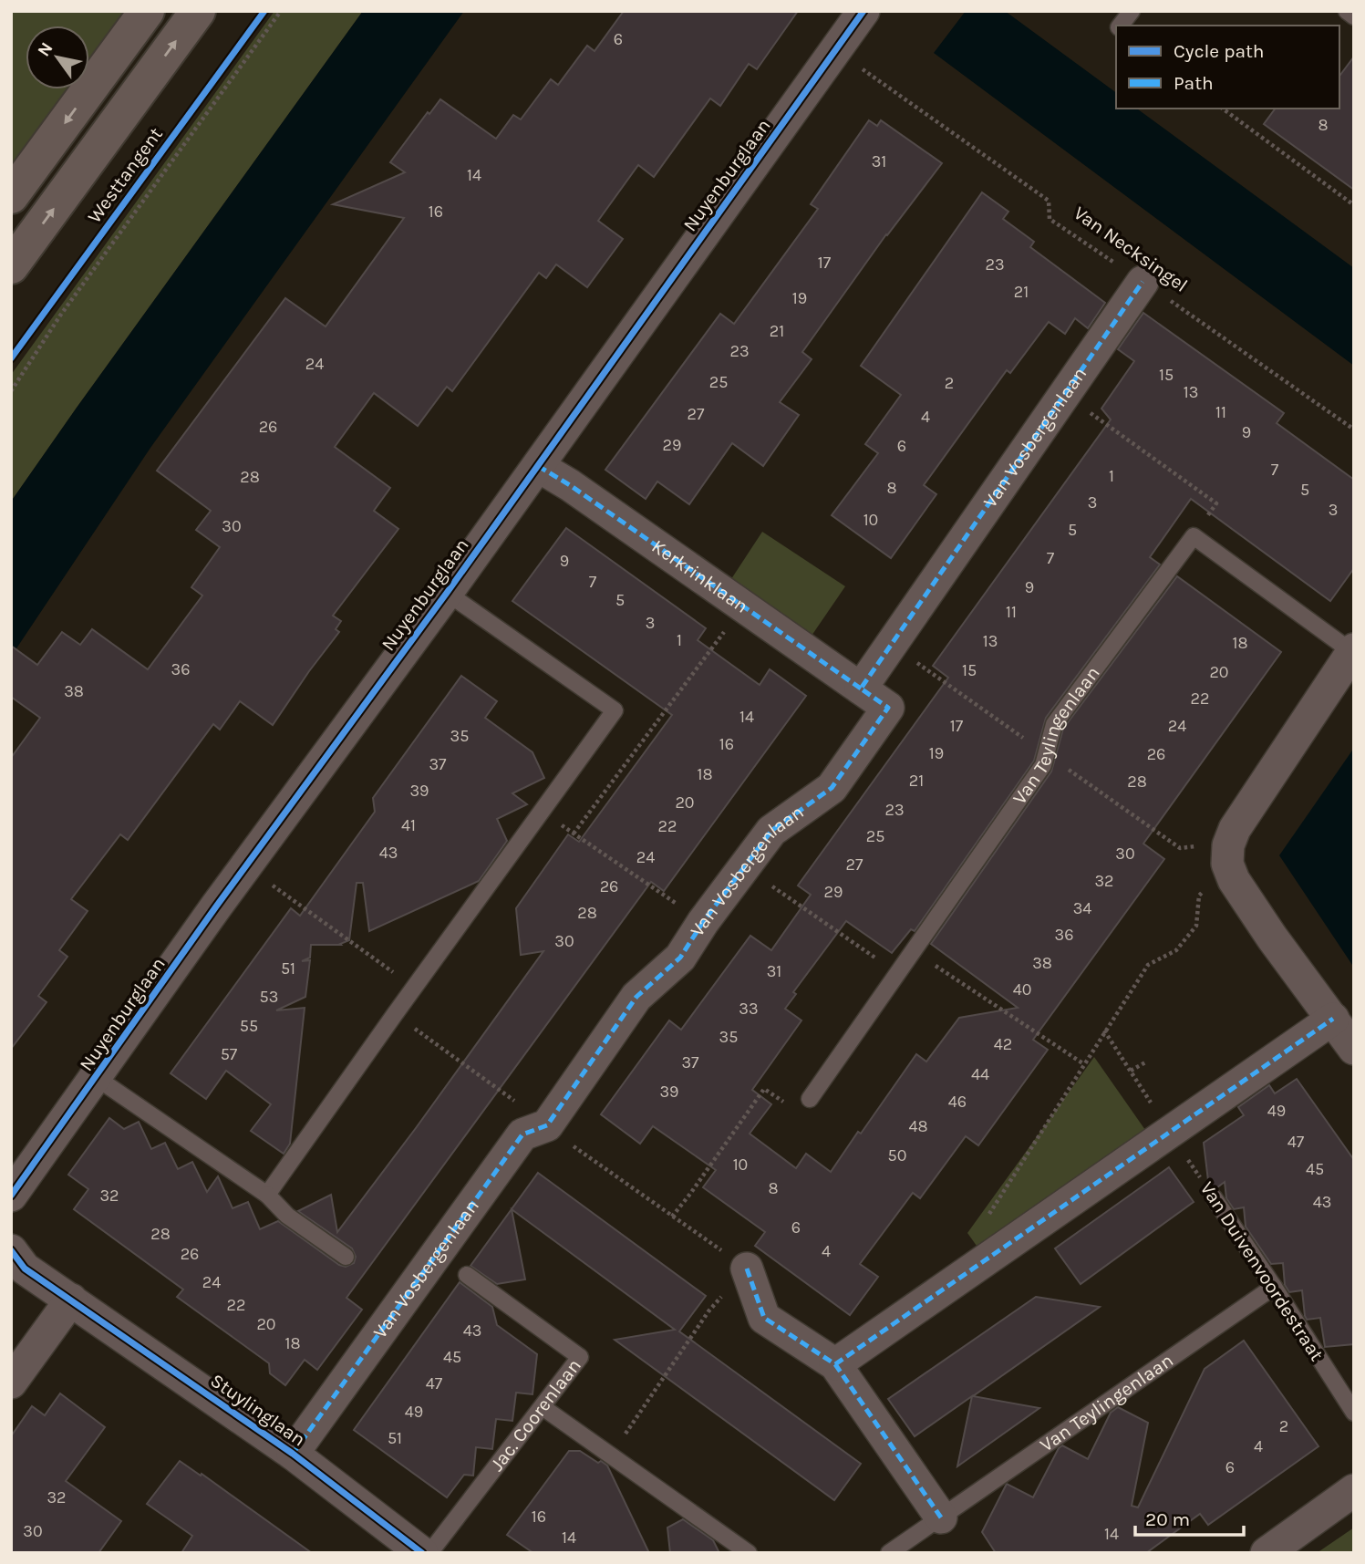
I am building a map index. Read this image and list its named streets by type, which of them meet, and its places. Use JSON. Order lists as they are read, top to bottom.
{
  "streets": {
    "main road": ["Westtangent"],
    "street": [
      "Nuyenburglaan",
      "Van Vosbergenlaan",
      "Kerkrinklaan",
      "Stuylinglaan"
    ],
    "lane": ["Van Teylingenlaan", "Van Duivenvoordestraat", "Jac. Coorenlaan"],
    "path": ["Van Necksingel"]
  },
  "crossings": [
    ["Nuyenburglaan", "Van Necksingel"],
    ["Nuyenburglaan", "Kerkrinklaan"],
    ["Van Necksingel", "Van Vosbergenlaan"],
    ["Van Vosbergenlaan", "Kerkrinklaan"],
    ["Van Vosbergenlaan", "Stuylinglaan"],
    ["Van Teylingenlaan", "Van Duivenvoordestraat"]
  ],
  "house_numbers": [
    "6",
    "8",
    "31",
    "14",
    "16",
    "17",
    "23",
    "21",
    "19",
    "21",
    "23",
    "24",
    "15",
    "25",
    "2",
    "13",
    "11",
    "27",
    "4",
    "26",
    "9",
    "29",
    "6",
    "7",
    "1",
    "28",
    "8",
    "5",
    "3",
    "3",
    "10",
    "30",
    "5",
    "7",
    "9",
    "7",
    "9",
    "5",
    "11",
    "3",
    "1",
    "13",
    "18",
    "36",
    "15",
    "20",
    "38",
    "22",
    "14",
    "17",
    "24",
    "35",
    "16",
    "19",
    "26",
    "37",
    "18",
    "21",
    "28",
    "39",
    "20",
    "23",
    "41",
    "22",
    "25",
    "43",
    "30",
    "24",
    "27",
    "32",
    "26",
    "29",
    "34",
    "28",
    "36",
    "30",
    "38",
    "51",
    "31",
    "40",
    "53",
    "33",
    "55",
    "35",
    "42",
    "57",
    "37",
    "44",
    "39",
    "46",
    "49",
    "48",
    "47",
    "50",
    "10",
    "45",
    "8",
    "32",
    "43",
    "6",
    "28",
    "4",
    "26",
    "24",
    "22",
    "20",
    "43",
    "18",
    "45",
    "47",
    "49",
    "2",
    "51",
    "4",
    "6",
    "32",
    "16",
    "30",
    "14",
    "14"
  ],
  "legend": ["Cycle path", "Path"],
  "scale_bar": "20 m",
  "north": "top left"
}
